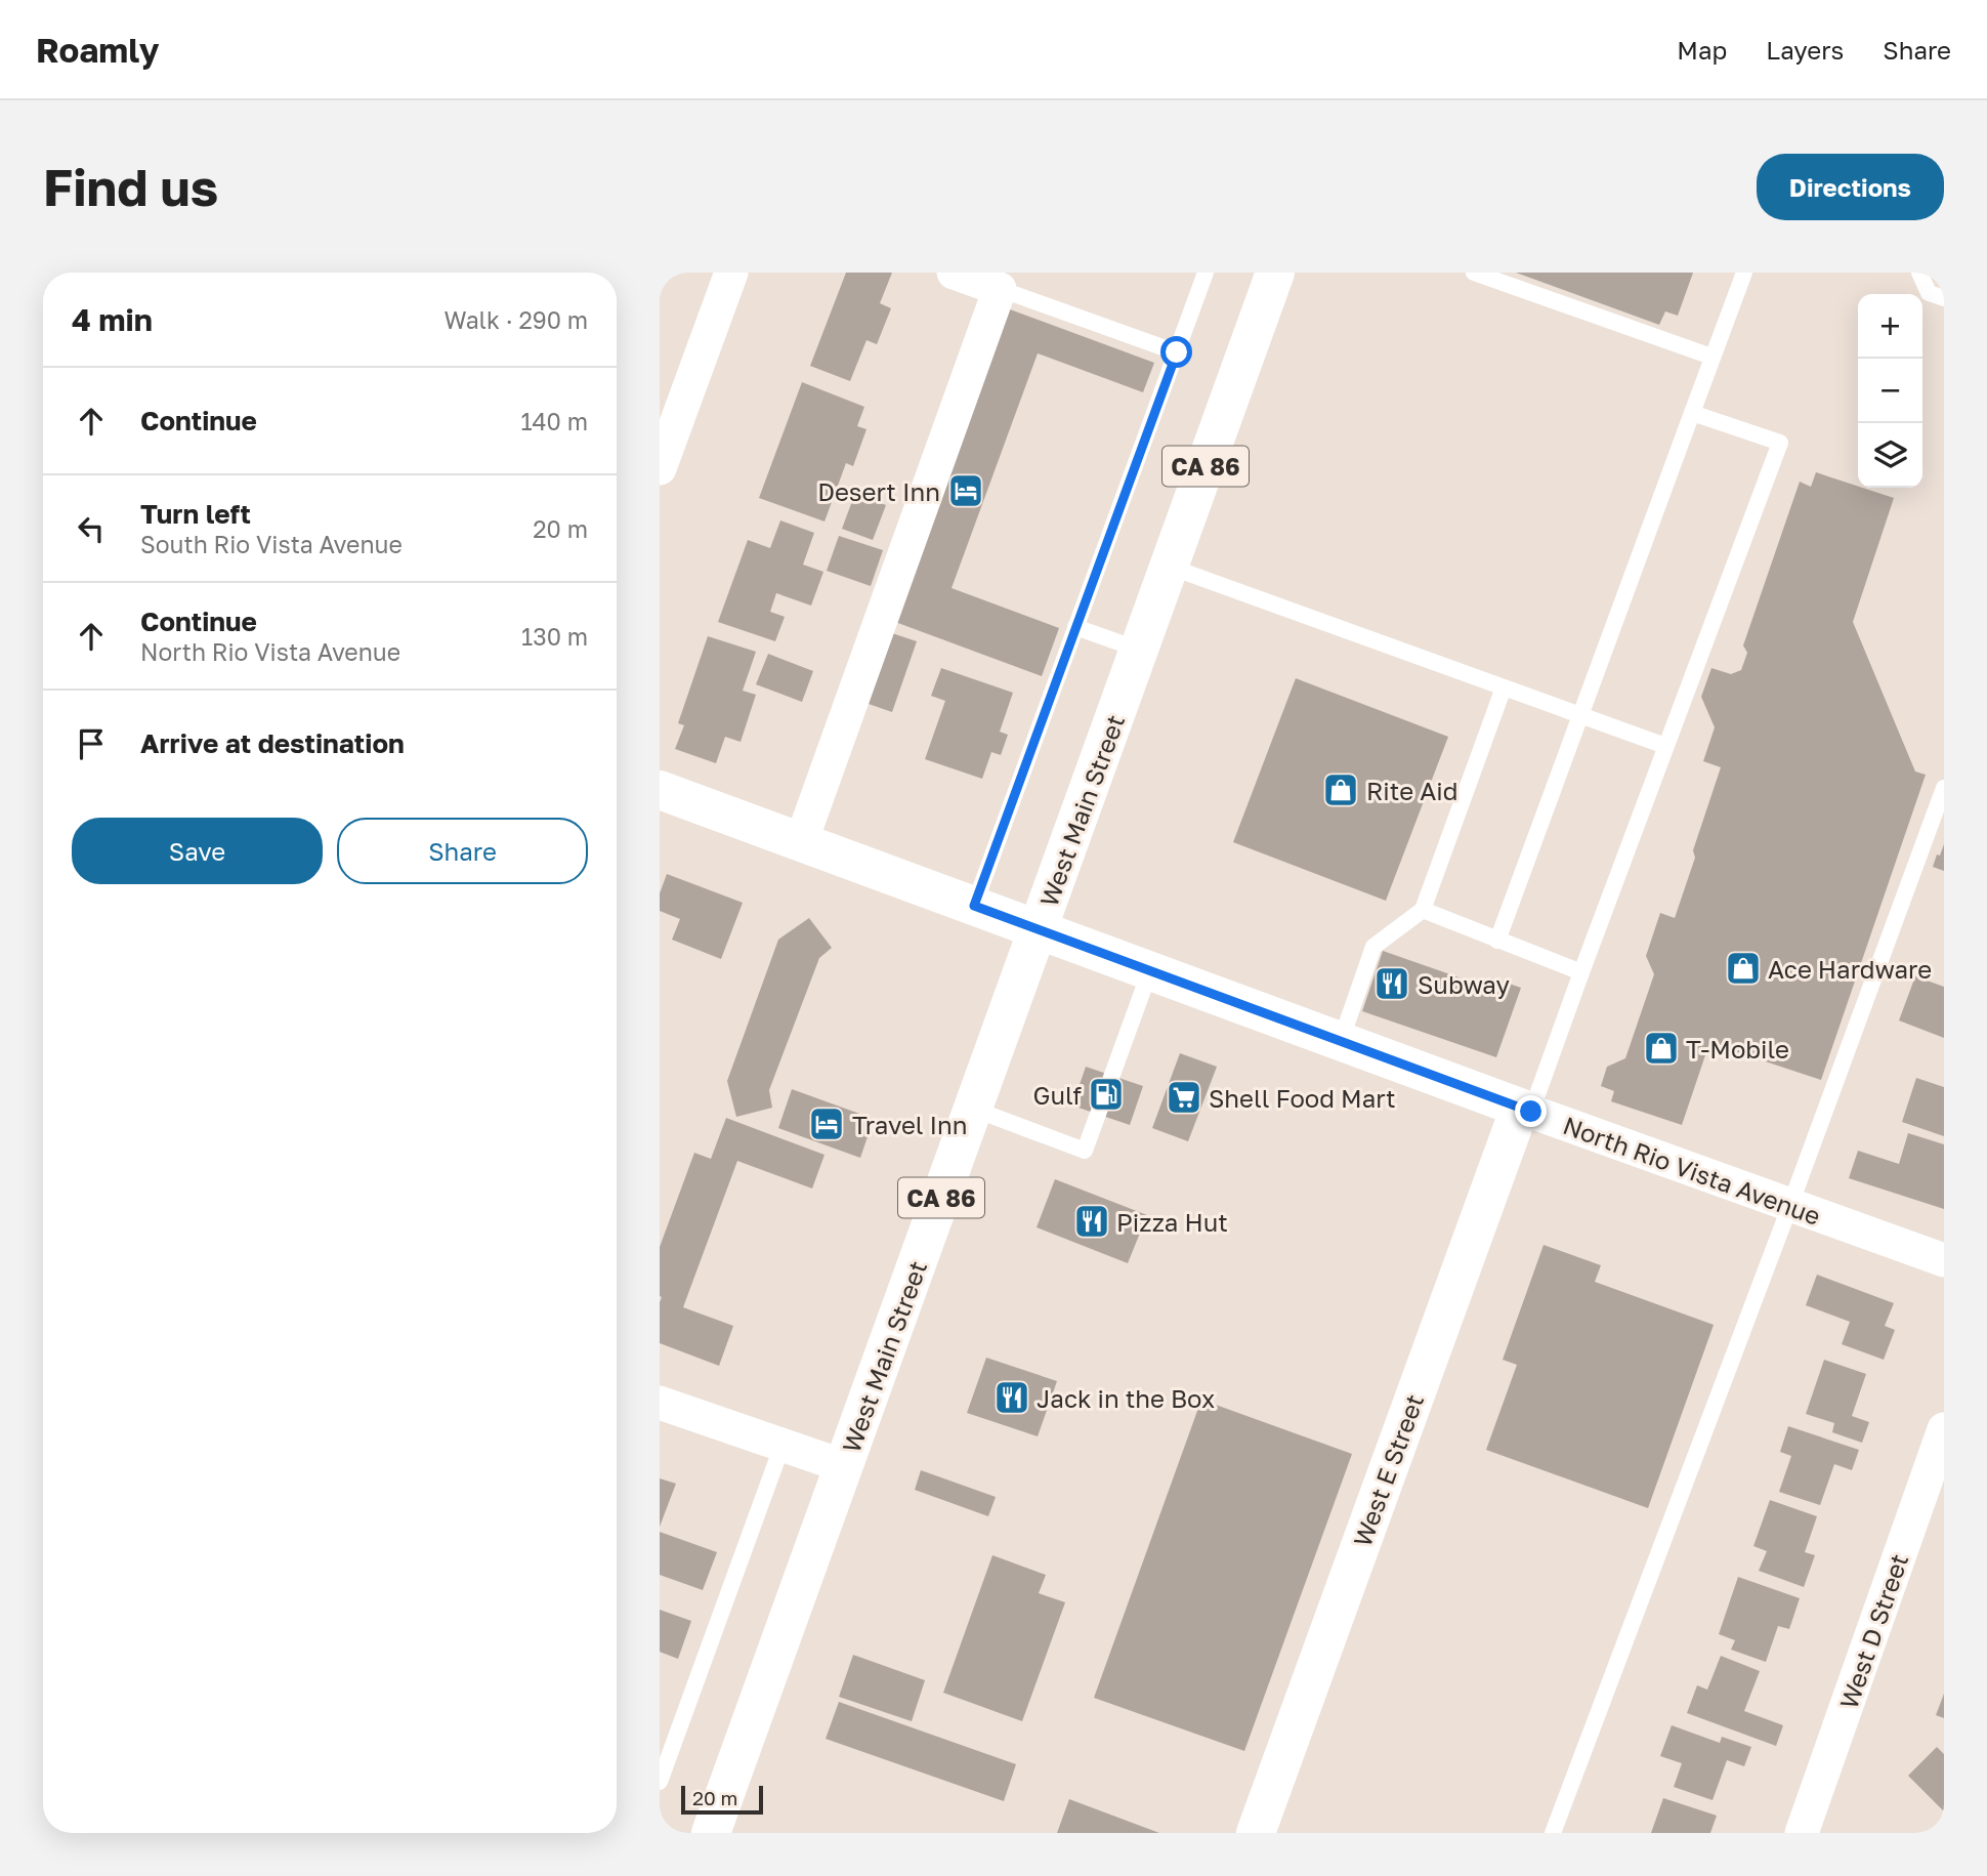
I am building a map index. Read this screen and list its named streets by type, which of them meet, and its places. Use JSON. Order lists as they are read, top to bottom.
{
  "streets": {
    "main road": [
      "CA 86",
      "West Main Street",
      "North Rio Vista Avenue",
      "West E Street"
    ],
    "street": ["West D Street"]
  },
  "crossings": [
    ["West Main Street", "North Rio Vista Avenue"],
    ["North Rio Vista Avenue", "West E Street"]
  ],
  "places": {
    "hotel": ["Desert Inn", "Travel Inn"],
    "shop": ["Rite Aid", "Ace Hardware", "T-Mobile"],
    "restaurant": ["Subway", "Pizza Hut", "Jack in the Box"],
    "fuel station": ["Gulf"],
    "supermarket": ["Shell Food Mart"]
  },
  "scale_bar": "20 m",
  "page": {
    "header": "Roamly",
    "nav": ["Map", "Layers", "Share"],
    "buttons": [
      "Directions",
      ["Save", "Share"]
    ],
    "title": "Find us",
    "heading": ["4 min", "Walk · 290 m"],
    "map_buttons": ["+", "−"],
    "list": [
      ["Continue", "140 m"],
      ["Turn left", "South Rio Vista Avenue", "20 m"],
      ["Continue", "North Rio Vista Avenue", "130 m"],
      "Arrive at destination"
    ],
    "scale": "20 m"
  }
}
